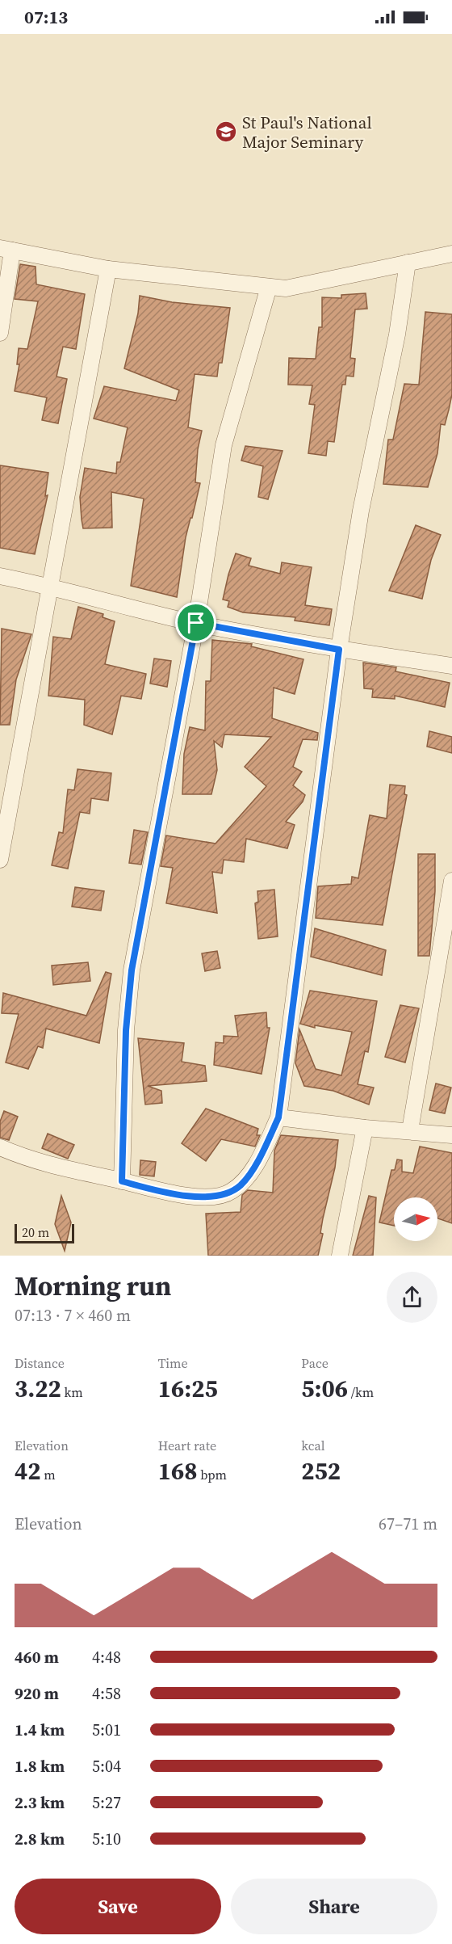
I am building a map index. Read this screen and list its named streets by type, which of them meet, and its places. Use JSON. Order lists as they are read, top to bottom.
{
  "places": {
    "school or university": ["St Paul's National Major Seminary"]
  },
  "scale_bar": "20 m",
  "north": "right",
  "page": {
    "status": "07:13",
    "scale": "20 m",
    "heading": ["Morning run", "07:13 · 7 × 460 m"],
    "stats": [
      ["Distance", "3.22 km"],
      ["Time", "16:25"],
      ["Pace", "5:06 /km"],
      ["Elevation", "42 m"],
      ["Heart rate", "168 bpm"],
      ["kcal", "252"]
    ],
    "chart": ["Elevation", "67–71 m"],
    "list": [
      {
        "name": "460 m",
        "note": "4:48"
      },
      {
        "name": "920 m",
        "note": "4:58"
      },
      {
        "name": "1.4 km",
        "note": "5:01"
      },
      {
        "name": "1.8 km",
        "note": "5:04"
      },
      {
        "name": "2.3 km",
        "note": "5:27"
      },
      {
        "name": "2.8 km",
        "note": "5:10"
      }
    ],
    "buttons": ["Save", "Share"]
  }
}
